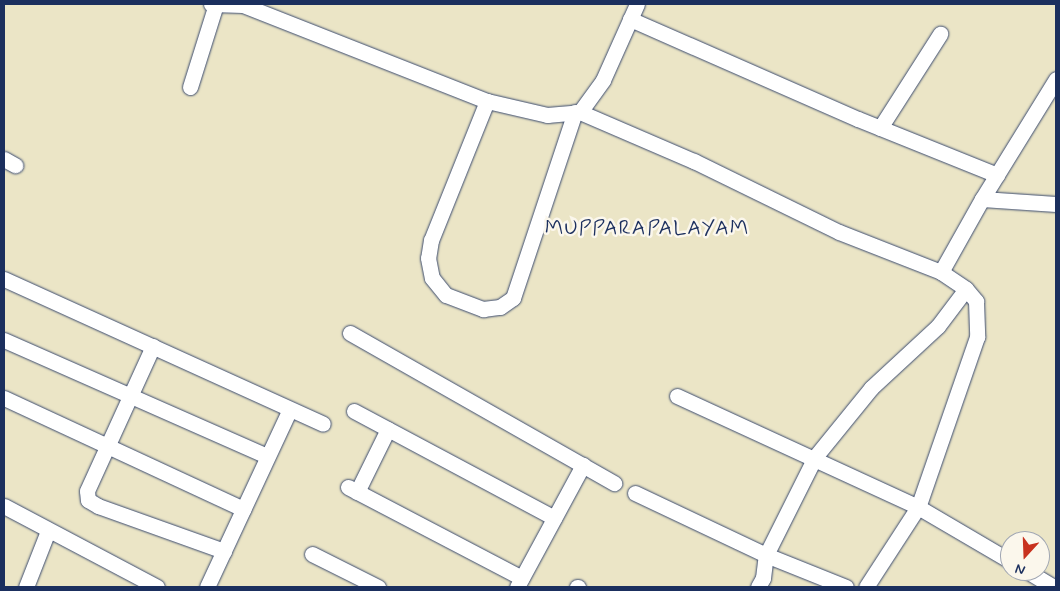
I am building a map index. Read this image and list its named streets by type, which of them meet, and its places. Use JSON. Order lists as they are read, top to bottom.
{
  "districts": ["MUPPARAPALAYAM"],
  "north": "bottom"
}
